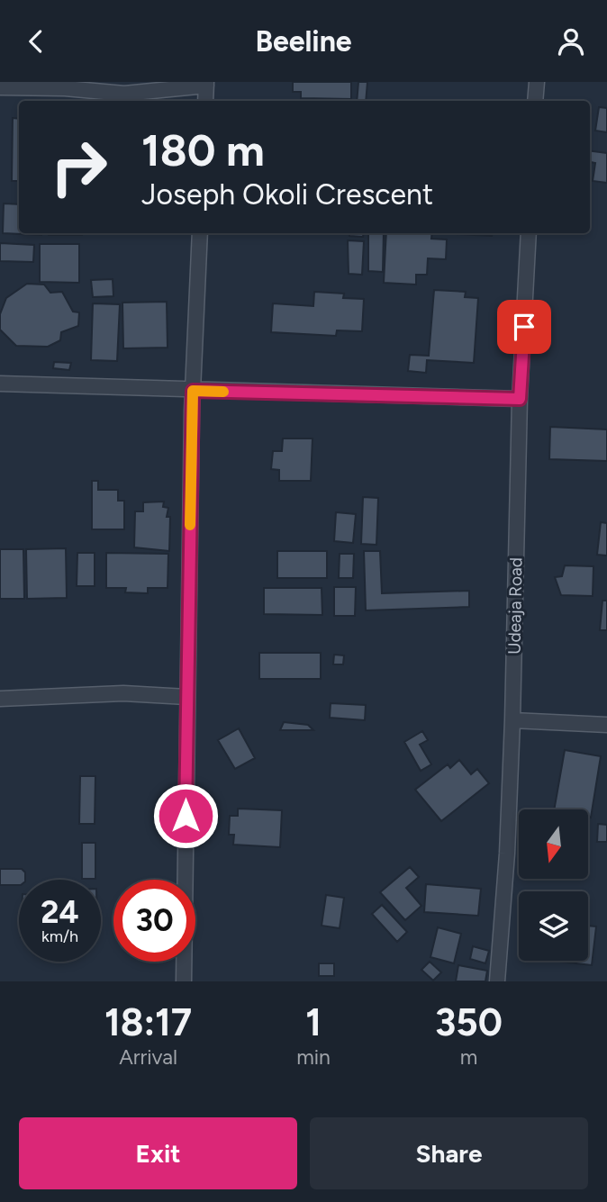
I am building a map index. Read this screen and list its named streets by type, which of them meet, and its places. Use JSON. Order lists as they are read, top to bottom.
{
  "streets": {
    "street": ["Udeaja Road"]
  },
  "north": "bottom",
  "page": {
    "header": "Beeline",
    "turn": ["180 m", "Joseph Okoli Crescent"],
    "speed": "24 km/h",
    "limit": "30",
    "eta": [
      "18:17",
      "Arrival",
      "1",
      "min",
      "350",
      "m"
    ],
    "buttons": ["Exit", "Share"]
  }
}
